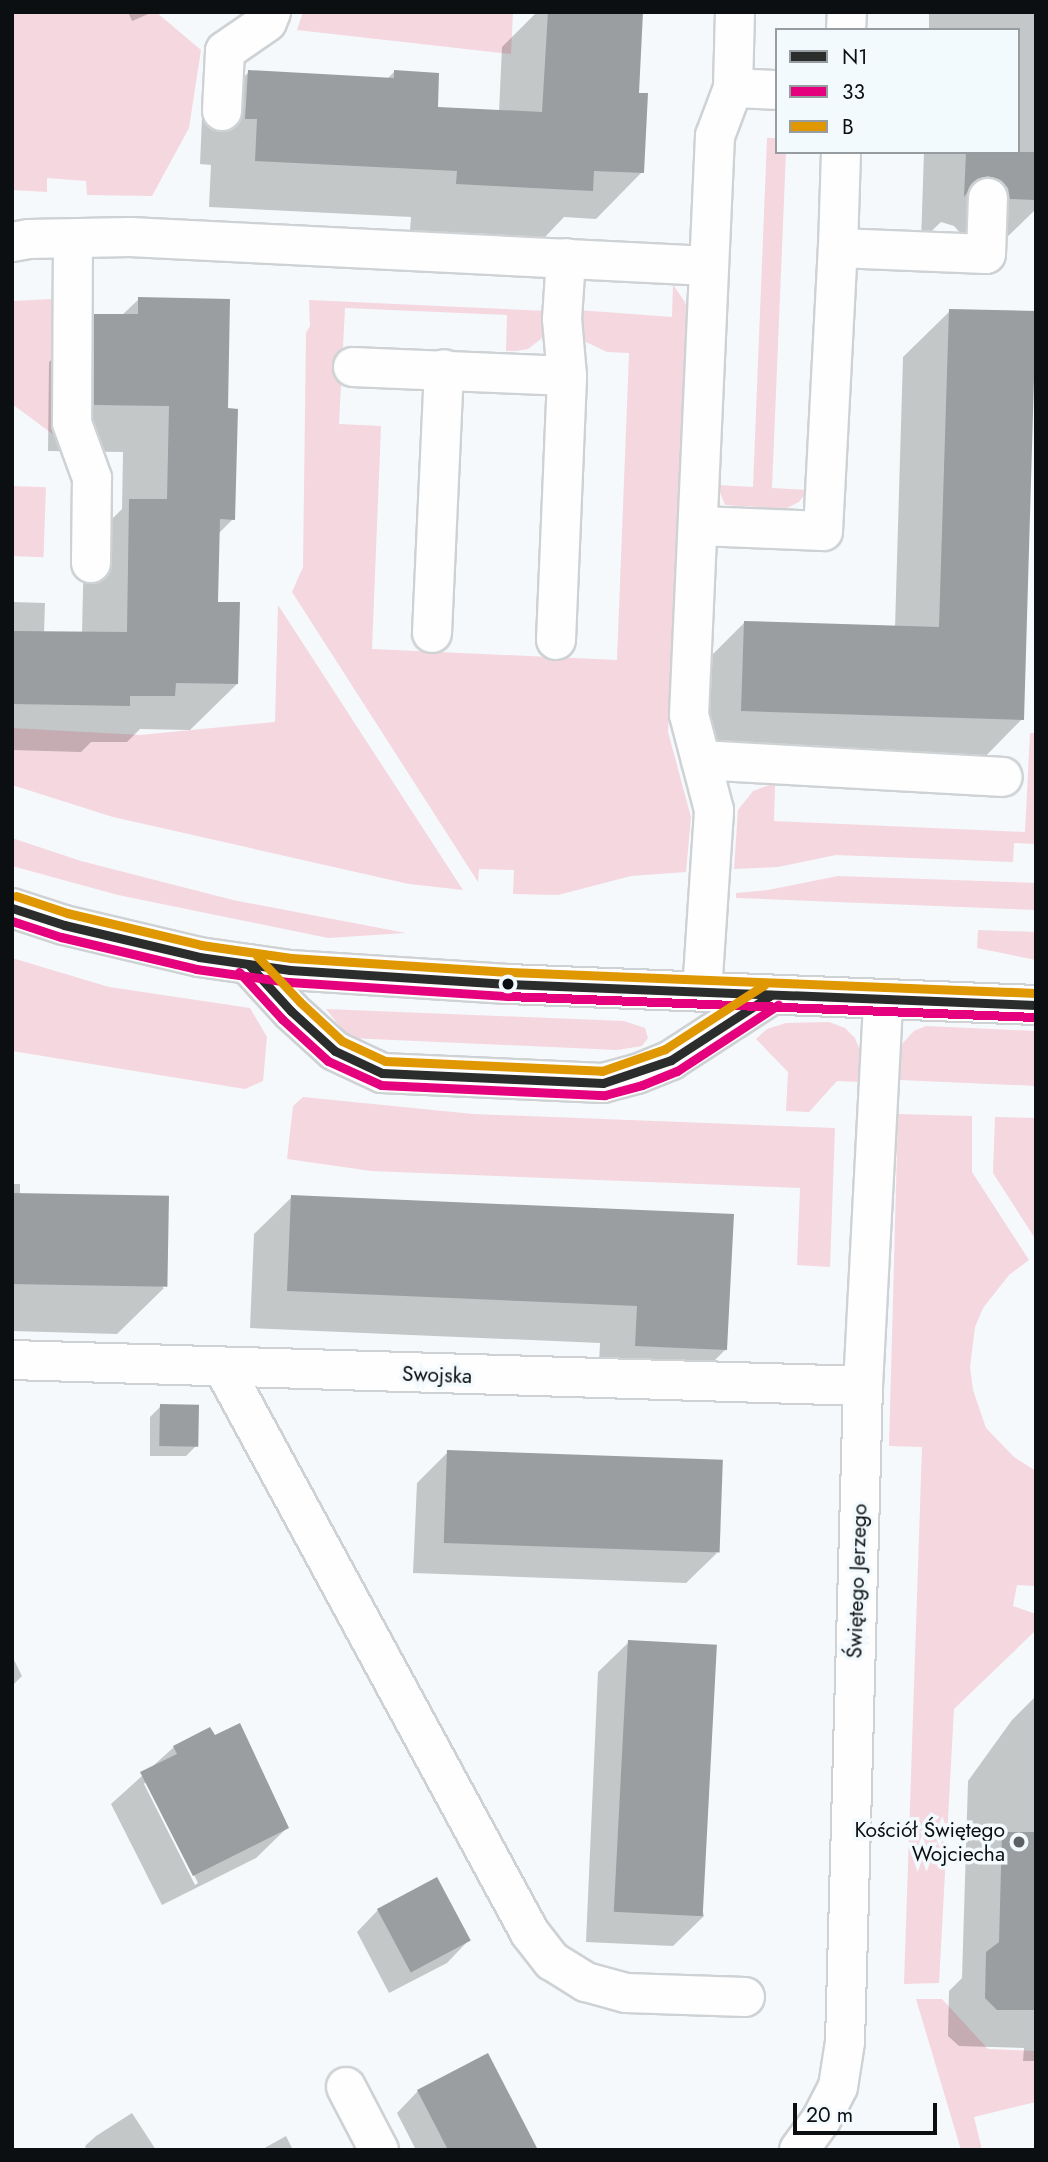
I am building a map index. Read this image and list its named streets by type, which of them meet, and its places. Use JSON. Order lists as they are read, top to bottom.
{
  "streets": {
    "street": ["Swojska", "Świętego Jerzego"]
  },
  "crossings": [
    ["Swojska", "Świętego Jerzego"]
  ],
  "places": ["Kościół Świętego Wojciecha"],
  "lines": ["transit line B", "transit line N1", "transit line 33"],
  "legend": ["N1", "33", "B"],
  "scale_bar": "20 m"
}
